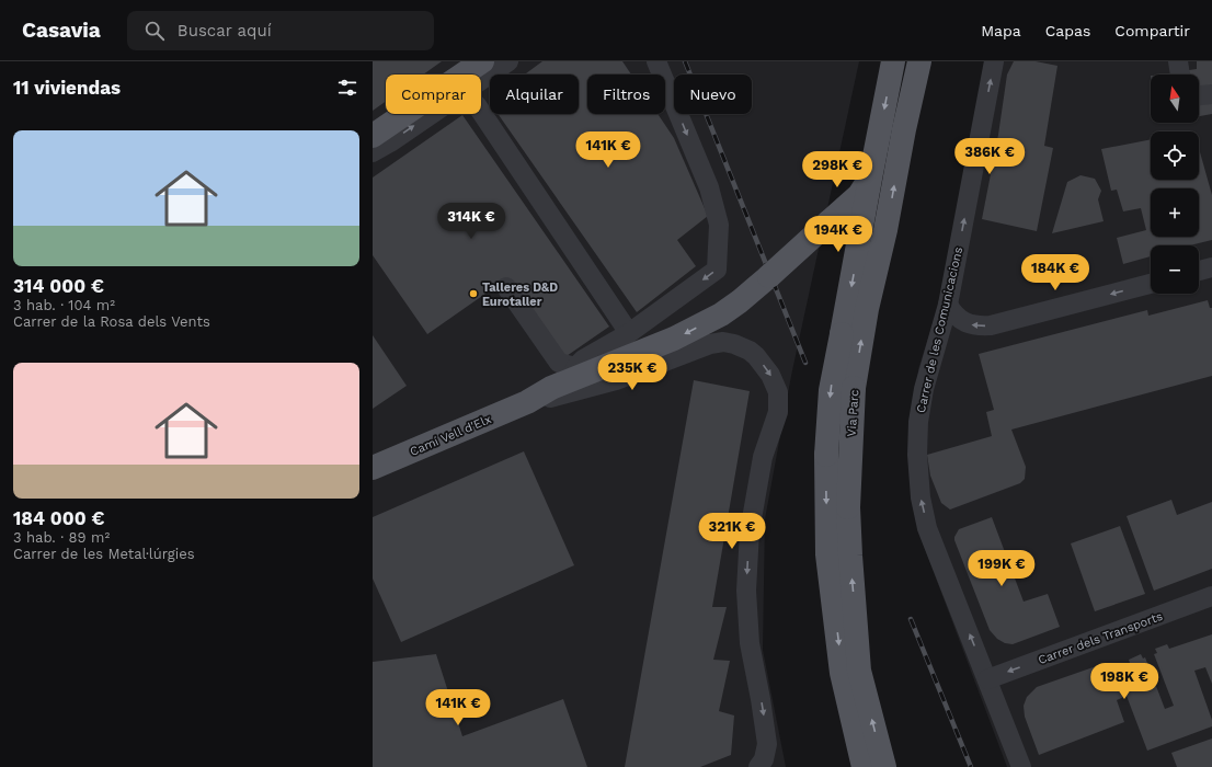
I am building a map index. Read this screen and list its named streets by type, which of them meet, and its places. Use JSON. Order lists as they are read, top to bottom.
{
  "streets": {
    "main road": ["Via Parc", "Camí Vell d'Elx"],
    "street": ["Carrer de les Comunicacions", "Carrer dels Transports"]
  },
  "crossings": [
    ["Carrer de les Comunicacions", "Carrer dels Transports"],
    ["Via Parc", "Camí Vell d'Elx"]
  ],
  "one_way": ["Carrer de les Comunicacions", "Carrer dels Transports"],
  "places": ["Talleres D&D Eurotaller"],
  "north": "top",
  "page": {
    "header": "Casavia",
    "search": "Buscar aquí",
    "nav": ["Mapa", "Capas", "Compartir"],
    "heading": "11 viviendas",
    "map_buttons": ["+", "−"],
    "chip": [
      "Comprar",
      "Alquilar",
      "Filtros",
      "Nuevo"
    ],
    "list": [
      {
        "name": "314 000 €",
        "note": "3 hab. · 104 m² · Carrer de la Rosa dels Vents"
      },
      {
        "name": "184 000 €",
        "note": "3 hab. · 89 m² · Carrer de les Metal·lúrgies"
      }
    ],
    "price": [
      "141K €",
      "386K €",
      "298K €",
      "314K €",
      "194K €",
      "184K €",
      "235K €",
      "321K €",
      "199K €",
      "198K €",
      "141K €"
    ]
  }
}
